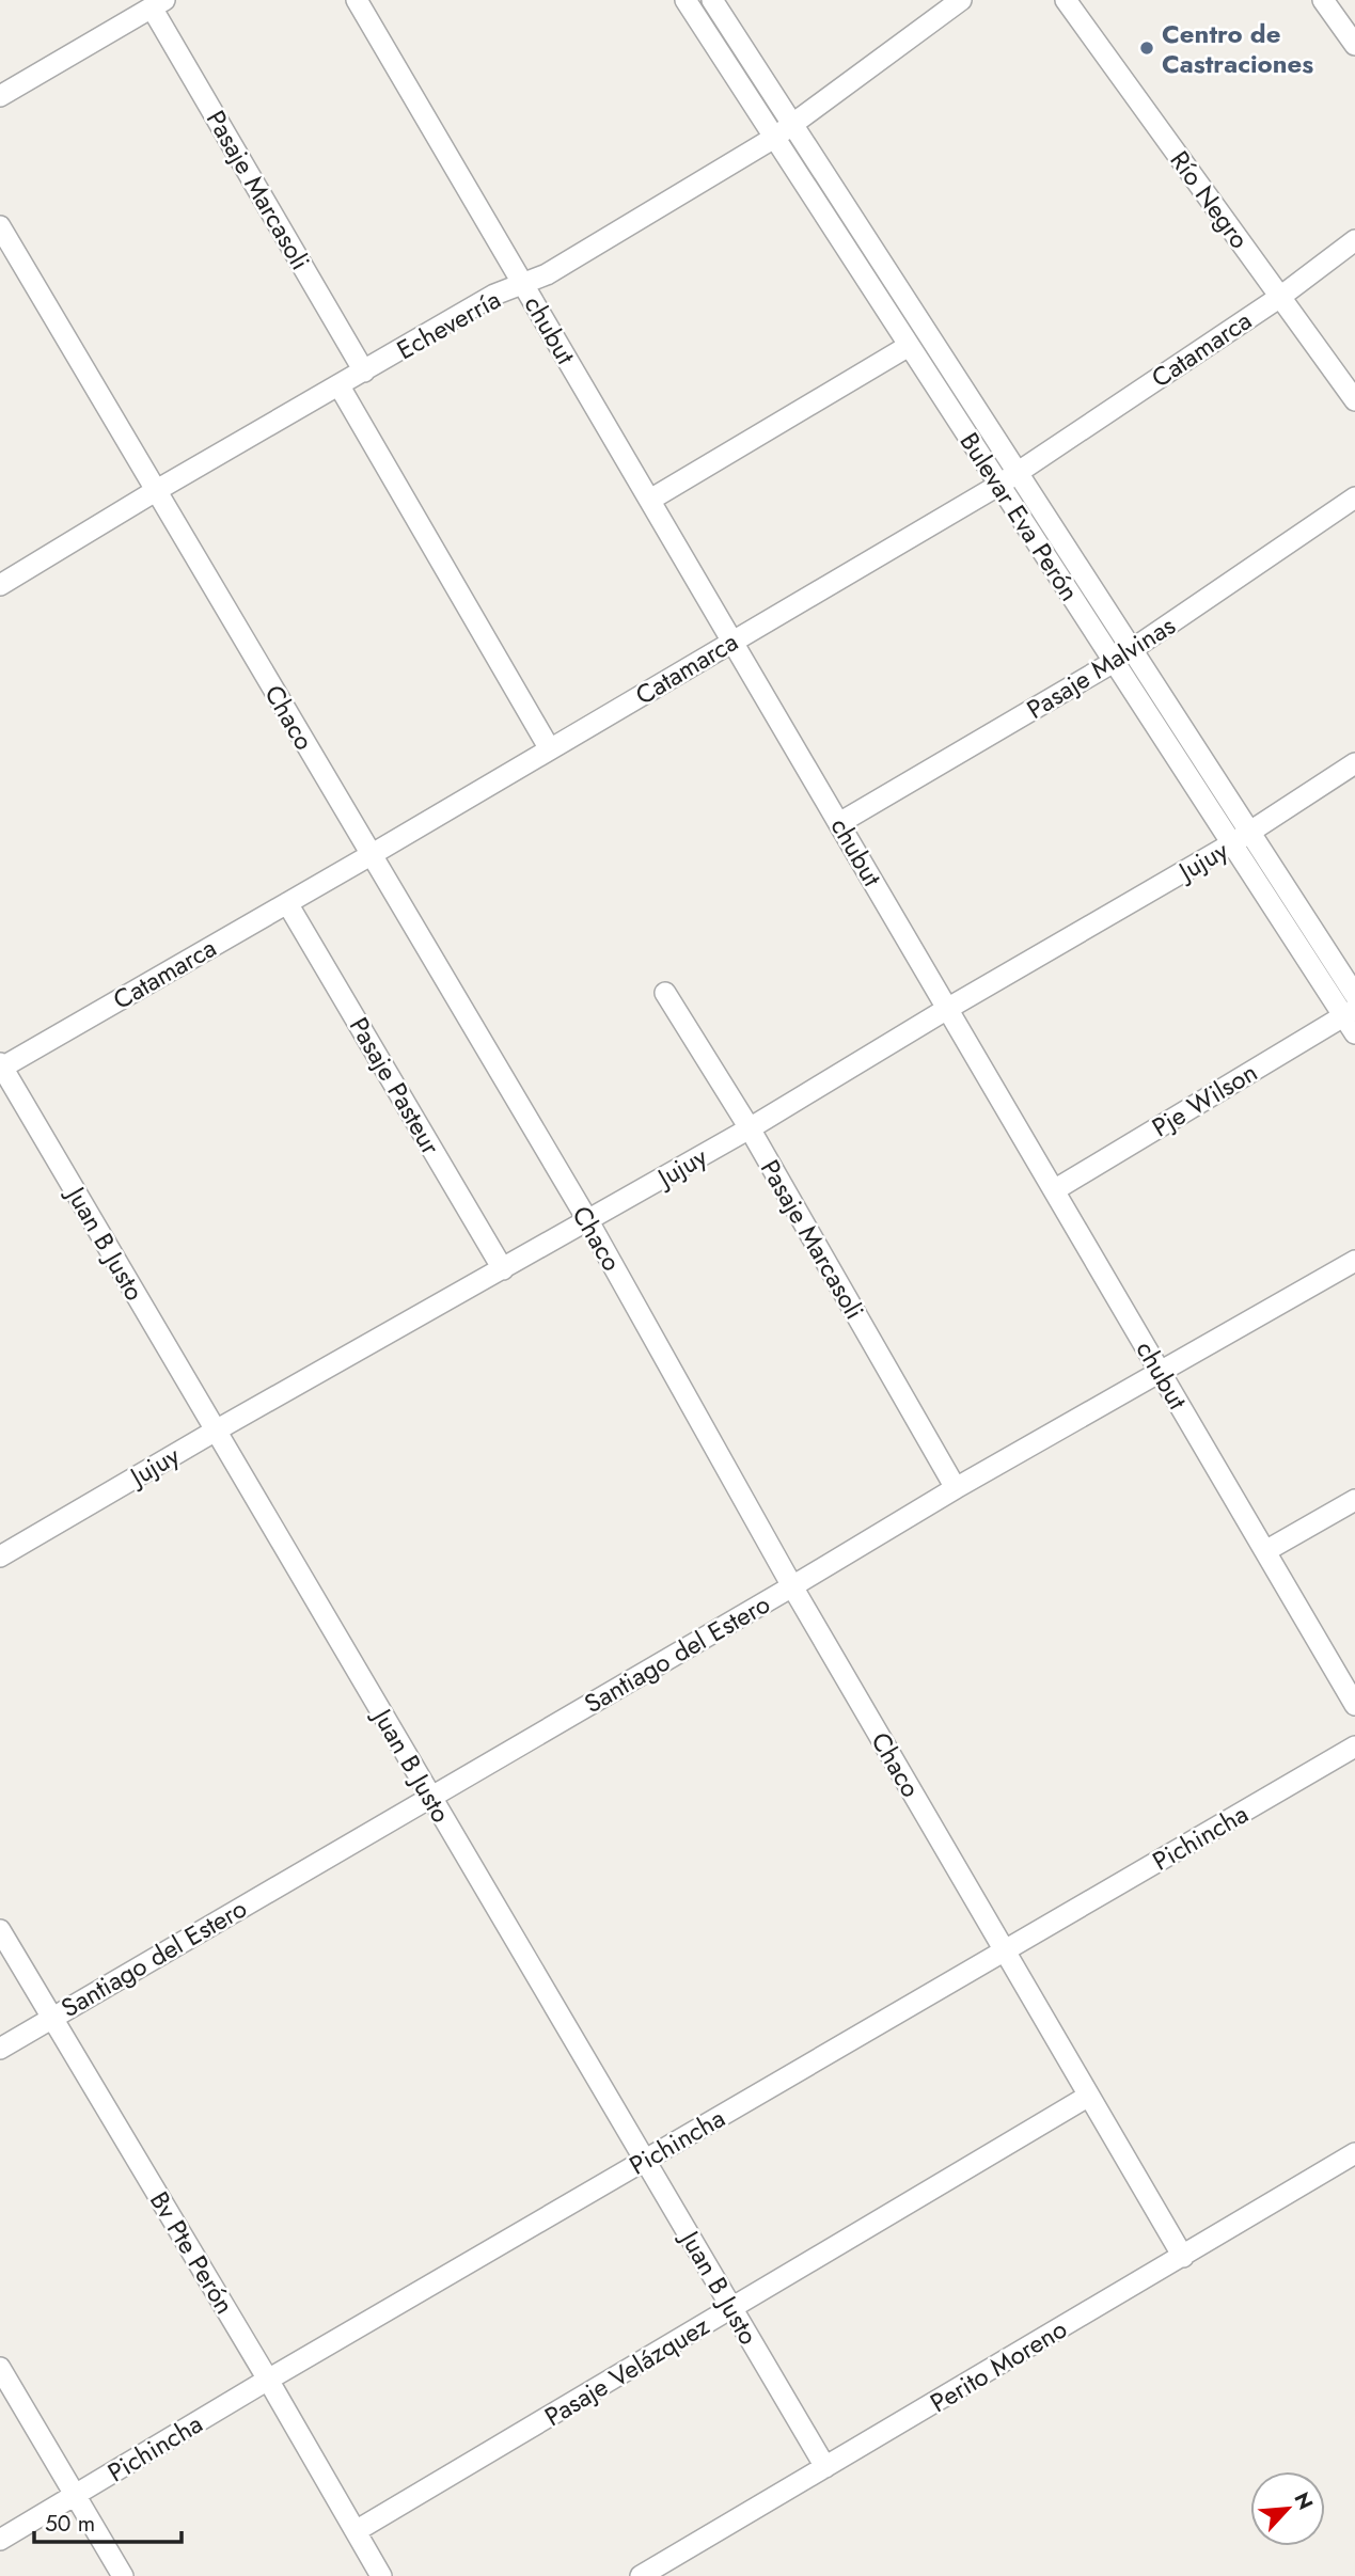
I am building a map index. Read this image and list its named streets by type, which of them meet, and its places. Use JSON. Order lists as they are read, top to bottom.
{
  "streets": {
    "street": [
      "Pasaje Marcasoli",
      "Río Negro",
      "Echeverría",
      "chubut",
      "Catamarca",
      "Bulevar Eva Perón",
      "Pasaje Malvinas",
      "Chaco",
      "Jujuy",
      "Pasaje Pasteur",
      "Pje Wilson",
      "Juan B Justo",
      "Santiago del Estero",
      "Pichincha",
      "Bv Pte Perón",
      "Perito Moreno",
      "Pasaje Velázquez"
    ]
  },
  "crossings": [
    ["Pasaje Marcasoli", "Echeverría"],
    ["Pasaje Marcasoli", "Jujuy"],
    ["Pasaje Marcasoli", "Santiago del Estero"],
    ["Río Negro", "Catamarca"],
    ["Echeverría", "chubut"],
    ["Echeverría", "Bulevar Eva Perón"],
    ["Echeverría", "Chaco"],
    ["chubut", "Catamarca"],
    ["chubut", "Pasaje Malvinas"],
    ["chubut", "Jujuy"],
    ["chubut", "Pje Wilson"],
    ["chubut", "Santiago del Estero"],
    ["Catamarca", "Bulevar Eva Perón"],
    ["Catamarca", "Chaco"],
    ["Catamarca", "Pasaje Pasteur"],
    ["Catamarca", "Juan B Justo"],
    ["Bulevar Eva Perón", "Pasaje Malvinas"],
    ["Bulevar Eva Perón", "Jujuy"],
    ["Bulevar Eva Perón", "Pje Wilson"],
    ["Chaco", "Jujuy"],
    ["Chaco", "Santiago del Estero"],
    ["Chaco", "Pichincha"],
    ["Chaco", "Perito Moreno"],
    ["Chaco", "Pasaje Velázquez"],
    ["Jujuy", "Pasaje Pasteur"],
    ["Jujuy", "Juan B Justo"],
    ["Juan B Justo", "Santiago del Estero"],
    ["Juan B Justo", "Pichincha"],
    ["Juan B Justo", "Perito Moreno"],
    ["Juan B Justo", "Pasaje Velázquez"],
    ["Santiago del Estero", "Bv Pte Perón"],
    ["Pichincha", "Bv Pte Perón"],
    ["Bv Pte Perón", "Pasaje Velázquez"]
  ],
  "places": ["Centro de Castraciones"],
  "scale_bar": "50 m",
  "north": "top right"
}
